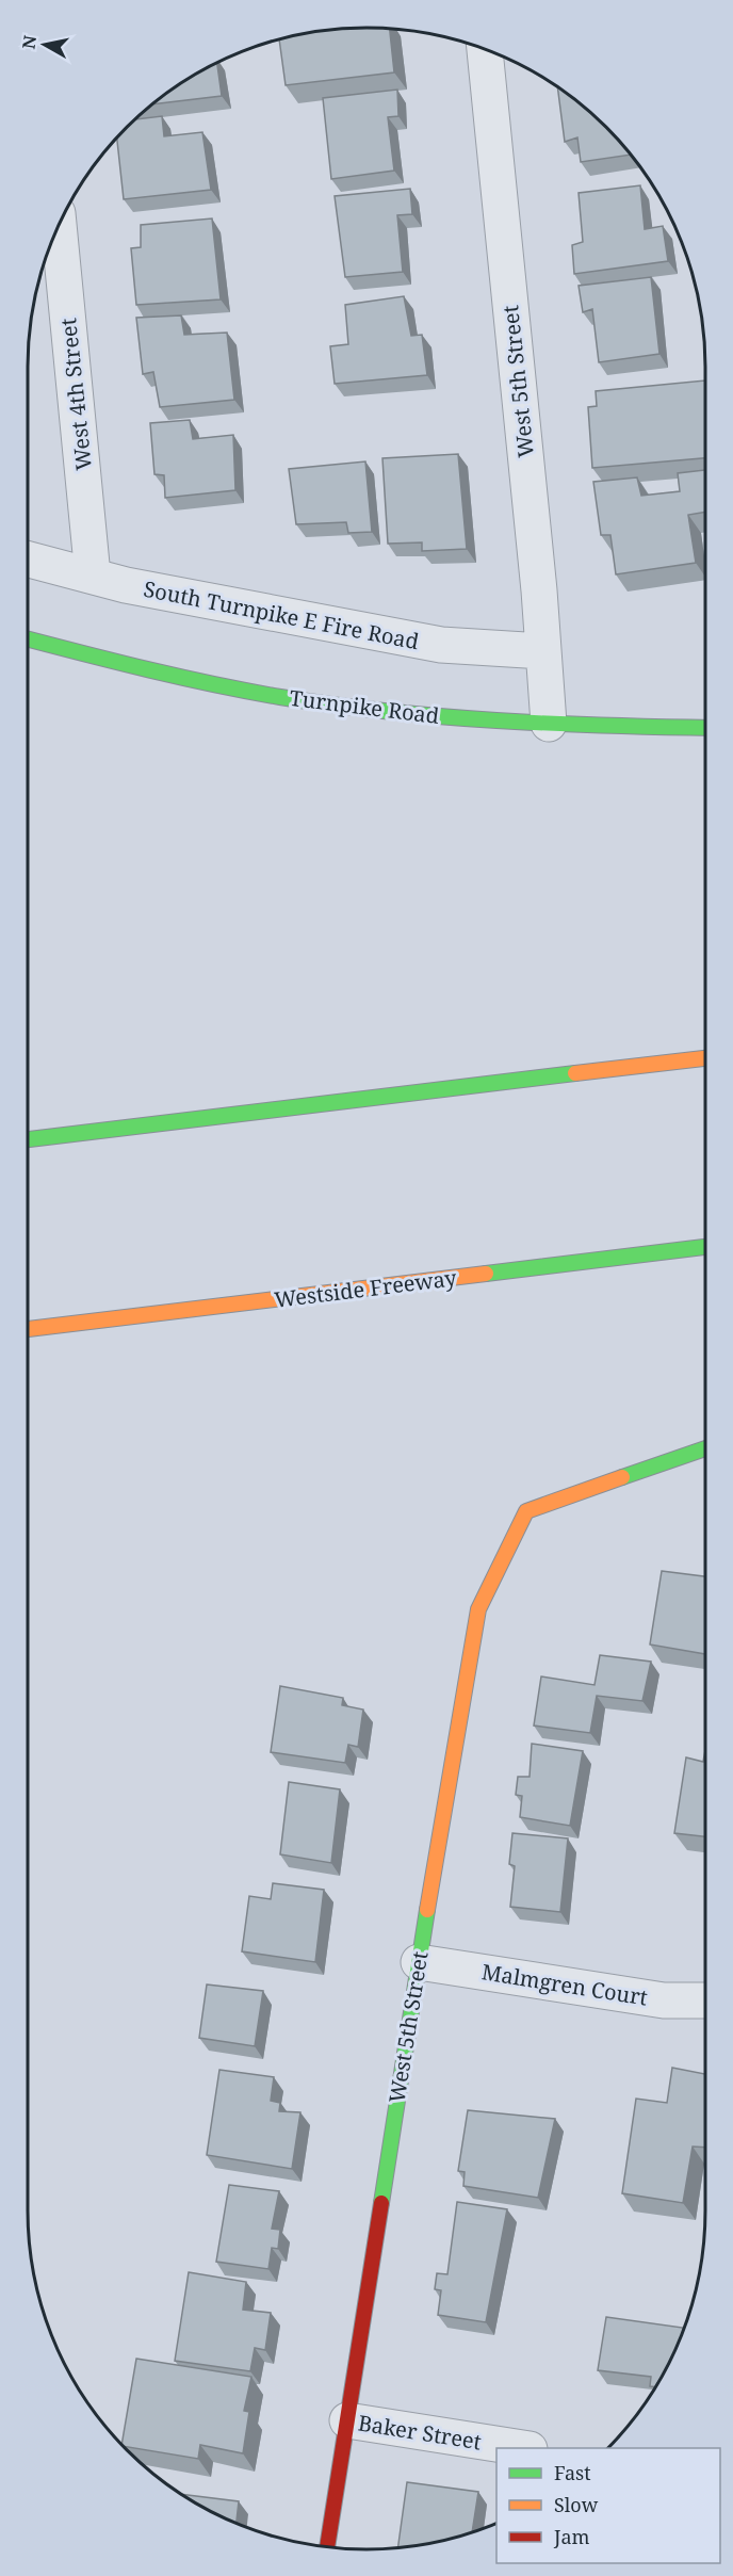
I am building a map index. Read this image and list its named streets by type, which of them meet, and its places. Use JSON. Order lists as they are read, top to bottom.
{
  "streets": {
    "main road": ["West 5th Street", "Turnpike Road", "Westside Freeway"],
    "street": [
      "West 4th Street",
      "South Turnpike E Fire Road",
      "Malmgren Court",
      "Baker Street"
    ]
  },
  "crossings": [
    ["West 5th Street", "South Turnpike E Fire Road"],
    ["West 5th Street", "Turnpike Road"],
    ["West 5th Street", "Malmgren Court"],
    ["West 5th Street", "Baker Street"],
    ["West 4th Street", "South Turnpike E Fire Road"]
  ],
  "legend": ["Fast", "Slow", "Jam"],
  "north": "left"
}
